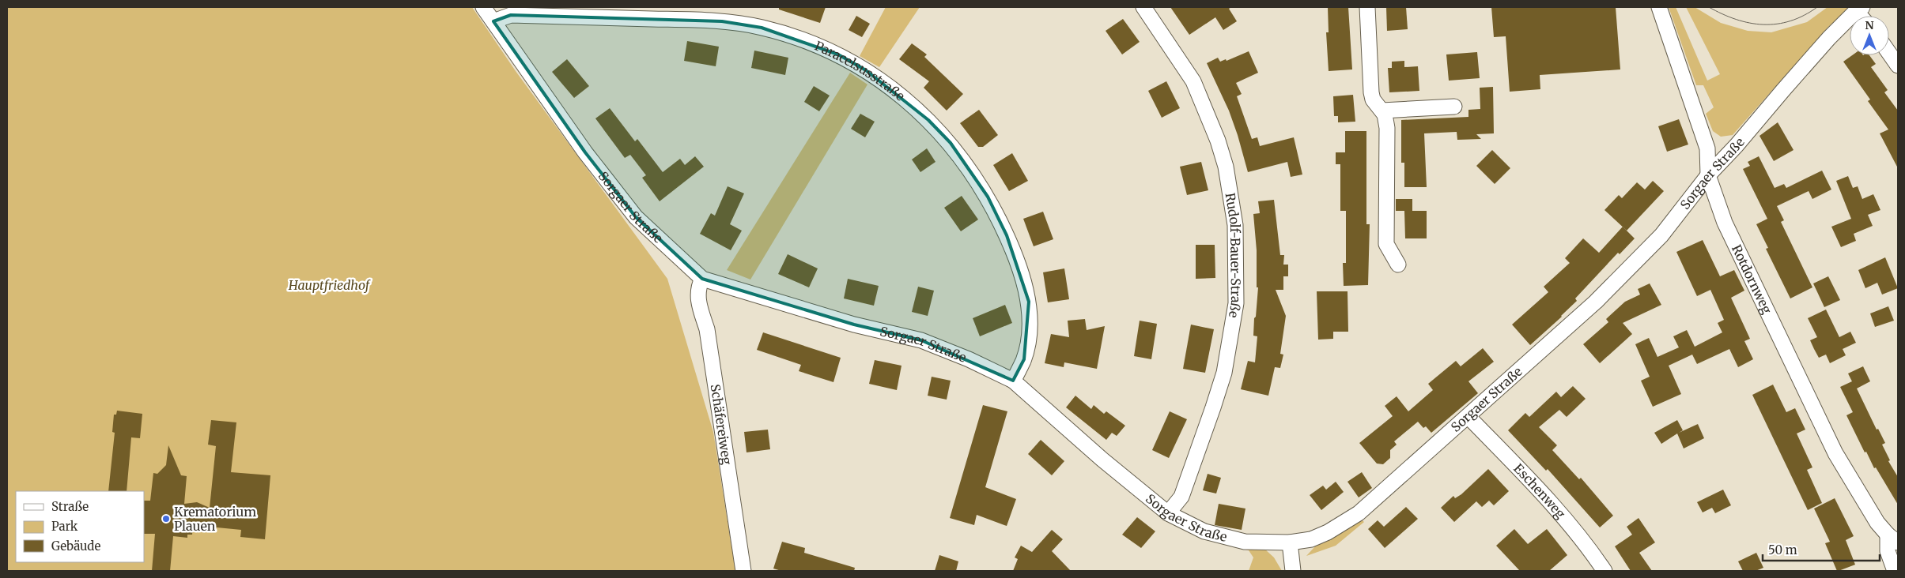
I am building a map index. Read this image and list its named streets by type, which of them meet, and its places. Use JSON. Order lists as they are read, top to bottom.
{
  "streets": {
    "street": [
      "Paracelsusstraße",
      "Sorgaer Straße",
      "Rudolf-Bauer-Straße",
      "Rotdornweg",
      "Schäfereiweg",
      "Eschenweg"
    ]
  },
  "crossings": [
    ["Paracelsusstraße", "Sorgaer Straße"],
    ["Sorgaer Straße", "Rudolf-Bauer-Straße"],
    ["Sorgaer Straße", "Rotdornweg"],
    ["Sorgaer Straße", "Schäfereiweg"],
    ["Sorgaer Straße", "Eschenweg"]
  ],
  "parks": ["Hauptfriedhof"],
  "places": ["Krematorium Plauen"],
  "legend": ["Straße", "Park", "Gebäude"],
  "scale_bar": "50 m",
  "north": "top"
}
